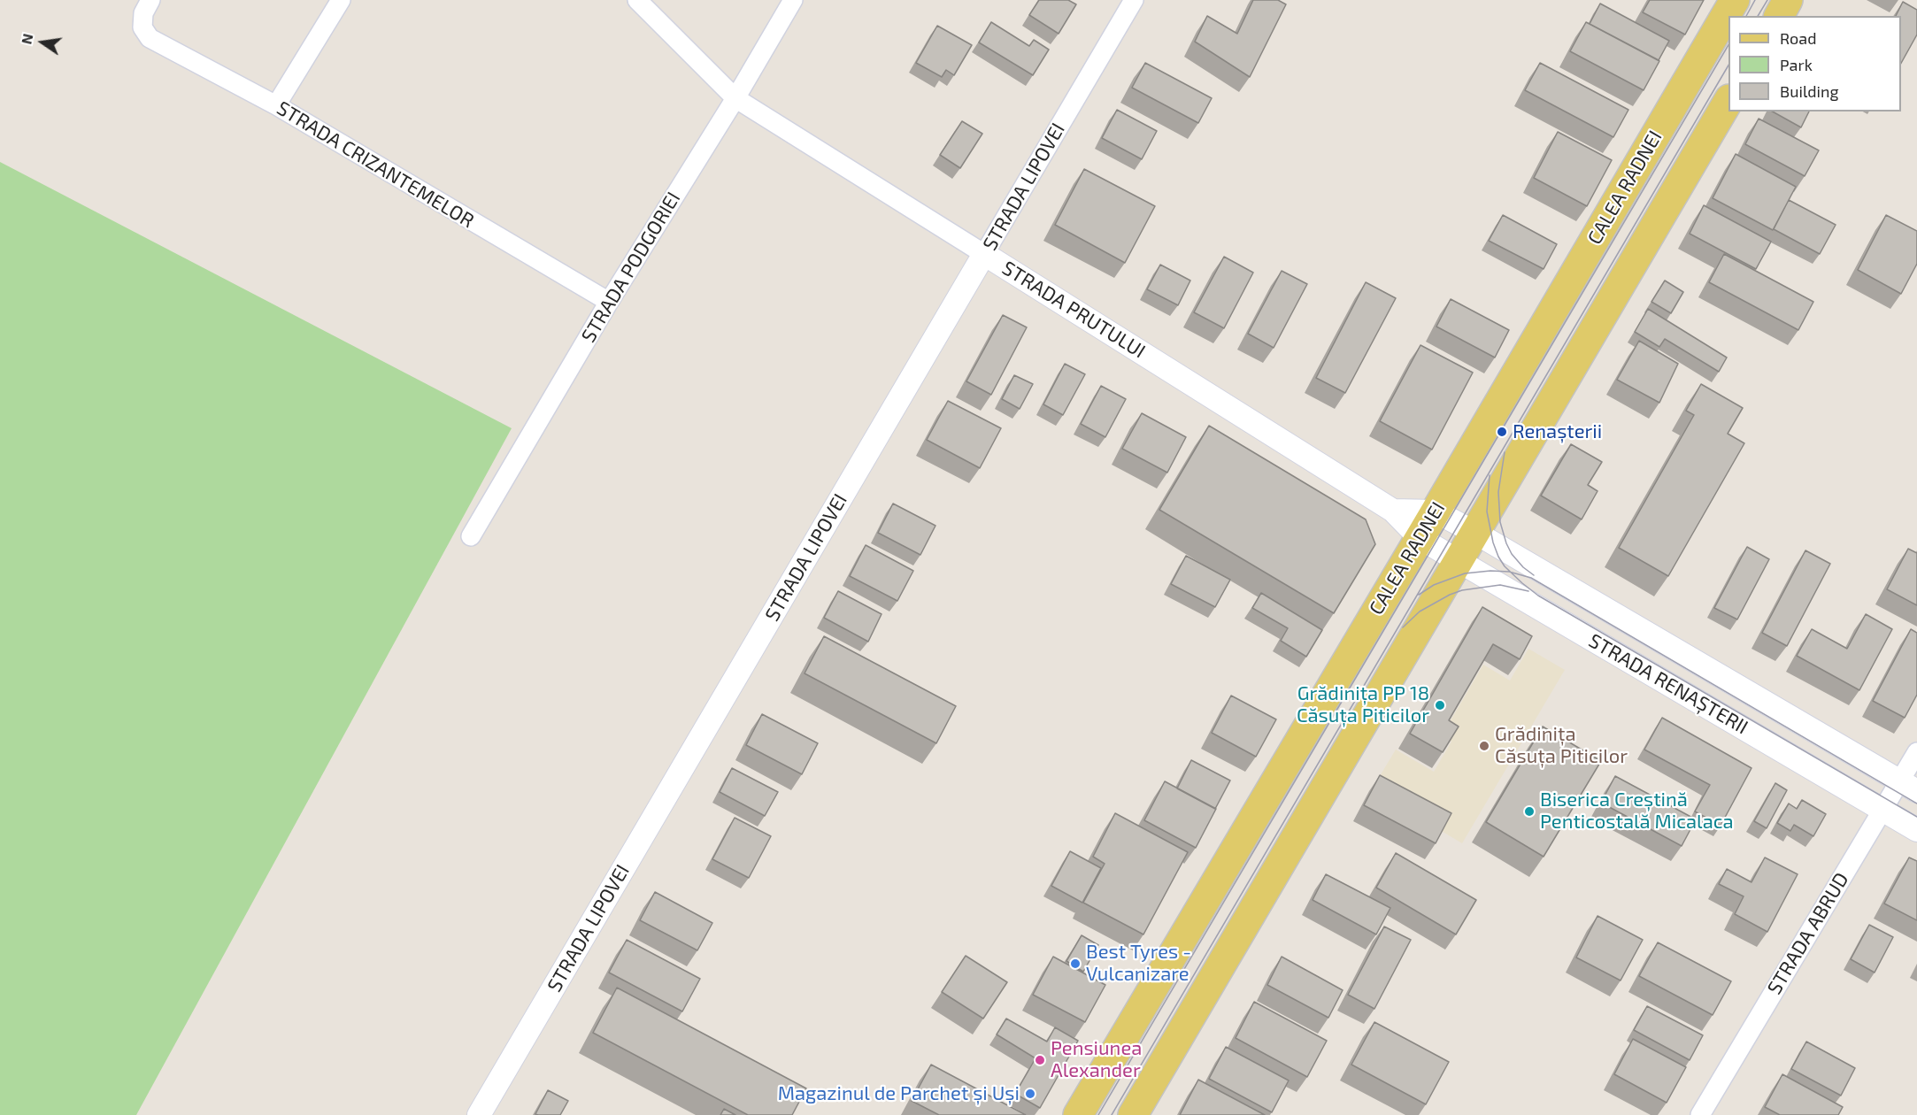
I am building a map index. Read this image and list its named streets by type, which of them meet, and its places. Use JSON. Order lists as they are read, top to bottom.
{
  "streets": {
    "main road": ["CALEA RADNEI"],
    "street": [
      "STRADA CRIZANTEMELOR",
      "STRADA LIPOVEI",
      "STRADA PODGORIEI",
      "STRADA PRUTULUI",
      "STRADA RENAȘTERII",
      "STRADA ABRUD"
    ]
  },
  "crossings": [
    ["STRADA CRIZANTEMELOR", "STRADA PODGORIEI"],
    ["STRADA LIPOVEI", "STRADA PRUTULUI"],
    ["CALEA RADNEI", "STRADA PRUTULUI"],
    ["CALEA RADNEI", "STRADA RENAȘTERII"],
    ["STRADA PODGORIEI", "STRADA PRUTULUI"],
    ["STRADA PRUTULUI", "STRADA RENAȘTERII"],
    ["STRADA RENAȘTERII", "STRADA ABRUD"]
  ],
  "places": [
    "Renașterii",
    "Grădinița PP 18 Căsuța Piticilor",
    "Grădinița Căsuța Piticilor",
    "Biserica Creștină Penticostală Micalaca",
    "Best Tyres - Vulcanizare",
    "Pensiunea Alexander",
    "Magazinul de Parchet și Uși"
  ],
  "legend": ["Road", "Park", "Building"],
  "north": "left"
}
